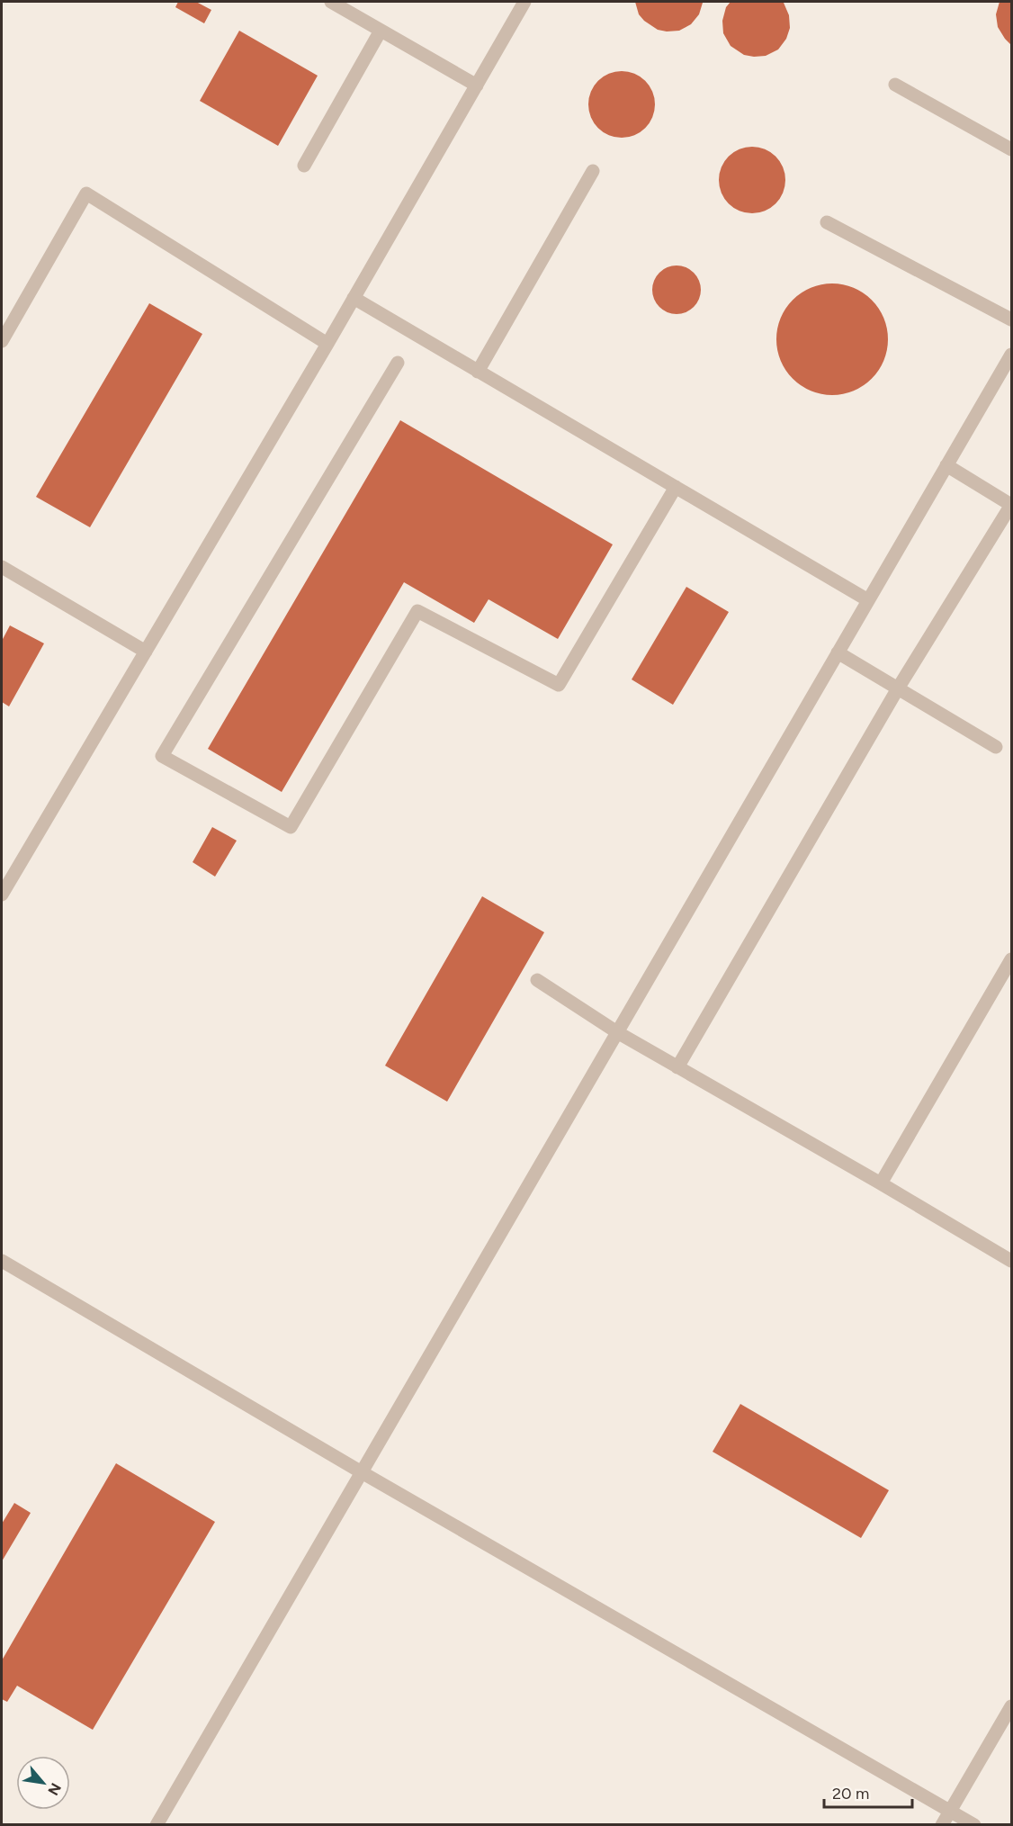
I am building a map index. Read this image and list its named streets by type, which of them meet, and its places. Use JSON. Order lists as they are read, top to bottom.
{
  "scale_bar": "20 m",
  "north": "bottom right"
}
